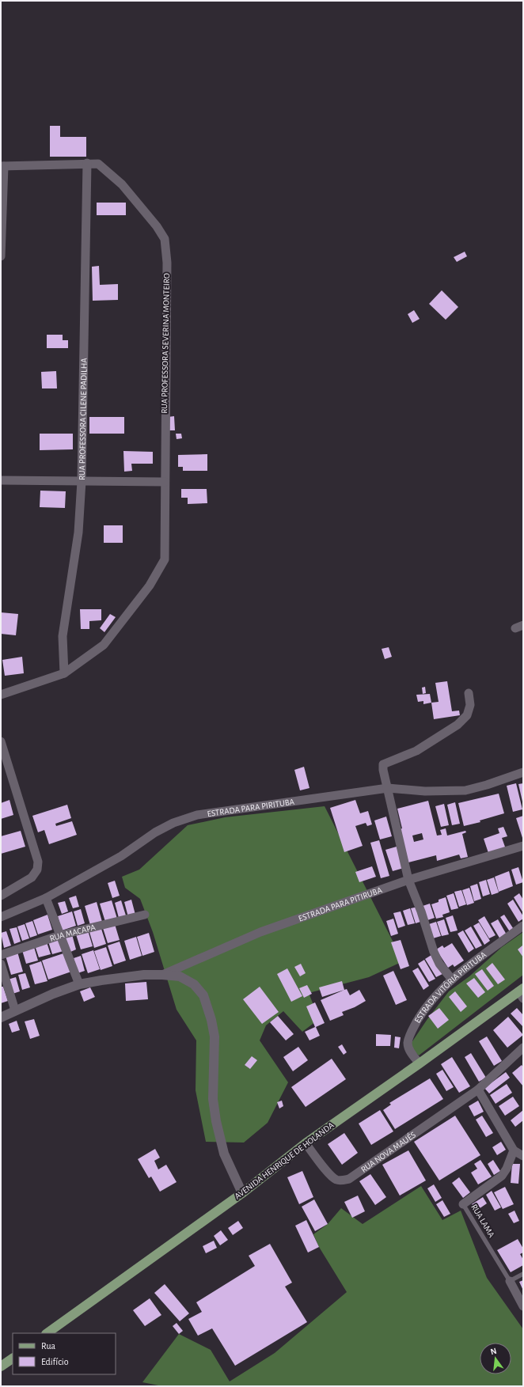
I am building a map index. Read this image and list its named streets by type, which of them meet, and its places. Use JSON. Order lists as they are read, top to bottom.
{
  "streets": {
    "main road": ["AVENIDA HENRIQUE DE HOLANDA"],
    "street": [
      "RUA PROFESSORA SEVERINA MONTEIRO",
      "RUA PROFESSORA CILENE PADILHA",
      "ESTRADA PARA PIRITUBA",
      "ESTRADA PARA PITIRUBA",
      "RUA MACAPA",
      "ESTRADA VITÓRIA PIRITUBA",
      "RUA NOVA MAUÉS"
    ],
    "lane": ["RUA LAMA"]
  },
  "crossings": [
    ["RUA PROFESSORA SEVERINA MONTEIRO", "RUA PROFESSORA CILENE PADILHA"],
    ["ESTRADA VITÓRIA PIRITUBA", "AVENIDA HENRIQUE DE HOLANDA"],
    ["RUA NOVA MAUÉS", "AVENIDA HENRIQUE DE HOLANDA"]
  ],
  "legend": ["Rua", "Edifício"],
  "north": "top"
}
